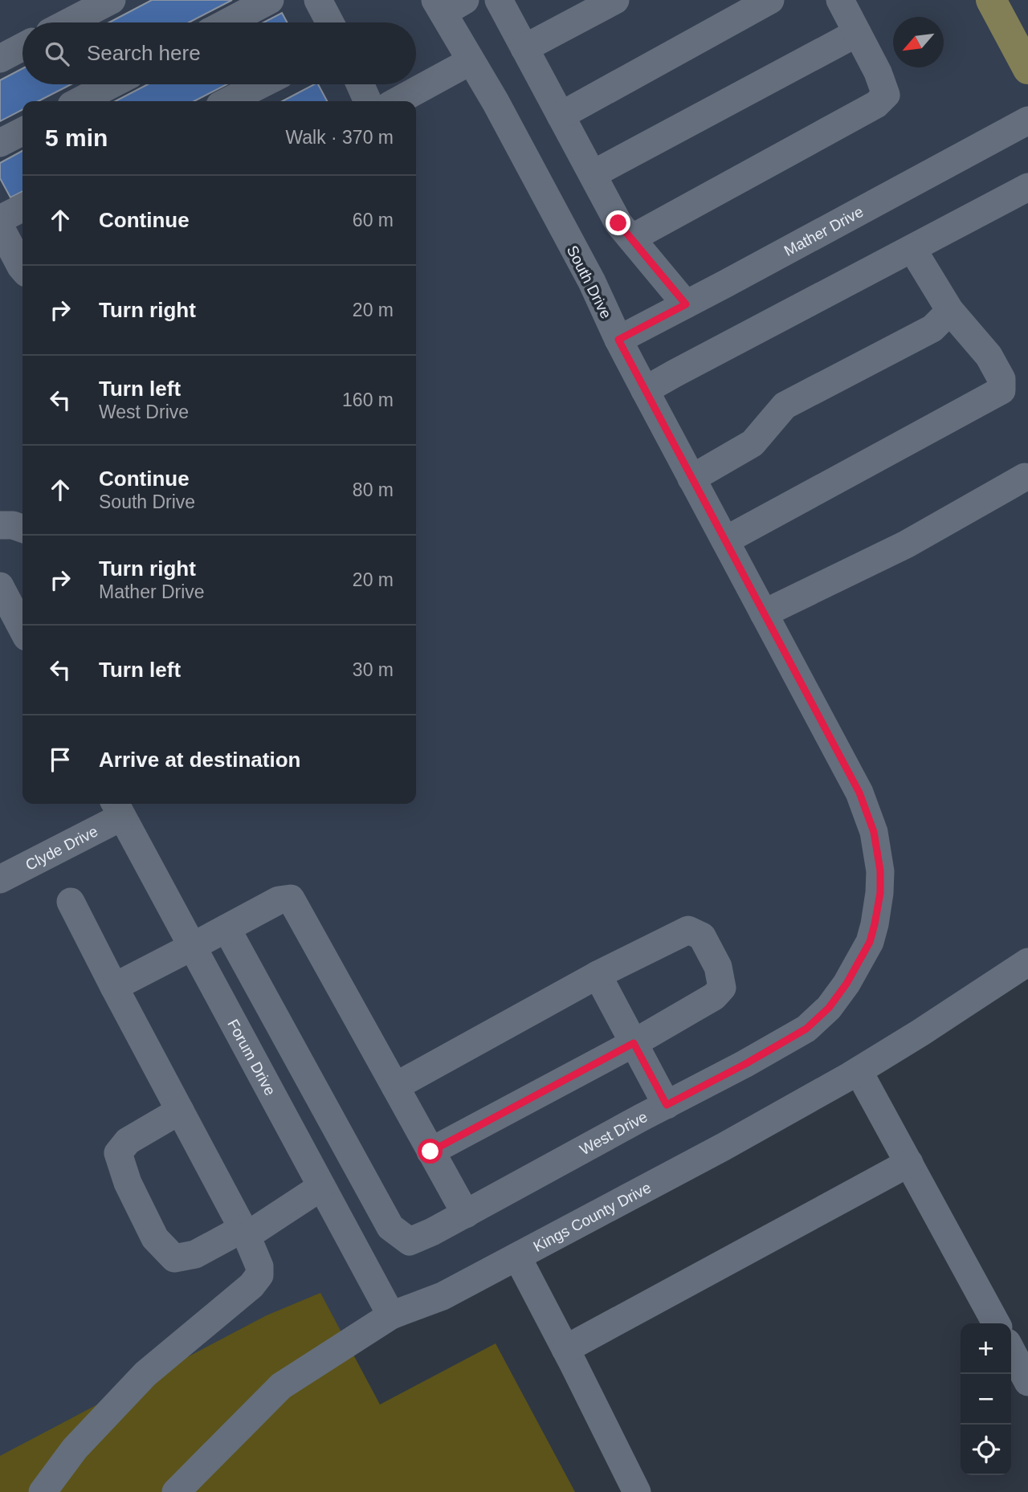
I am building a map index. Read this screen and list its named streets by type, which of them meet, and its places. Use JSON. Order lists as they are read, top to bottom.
{
  "streets": {
    "street": [
      "Mather Drive",
      "South Drive",
      "Clyde Drive",
      "Forum Drive",
      "West Drive",
      "Kings County Drive"
    ]
  },
  "crossings": [
    ["Mather Drive", "South Drive"],
    ["South Drive", "West Drive"],
    ["Clyde Drive", "Forum Drive"],
    ["Forum Drive", "Kings County Drive"]
  ],
  "north": "bottom left",
  "page": {
    "search": "Search here",
    "heading": ["5 min", "Walk · 370 m"],
    "list": [
      ["Continue", "60 m"],
      ["Turn right", "20 m"],
      ["Turn left", "West Drive", "160 m"],
      ["Continue", "South Drive", "80 m"],
      ["Turn right", "Mather Drive", "20 m"],
      ["Turn left", "30 m"],
      "Arrive at destination"
    ],
    "map_buttons": ["+", "−"]
  }
}
